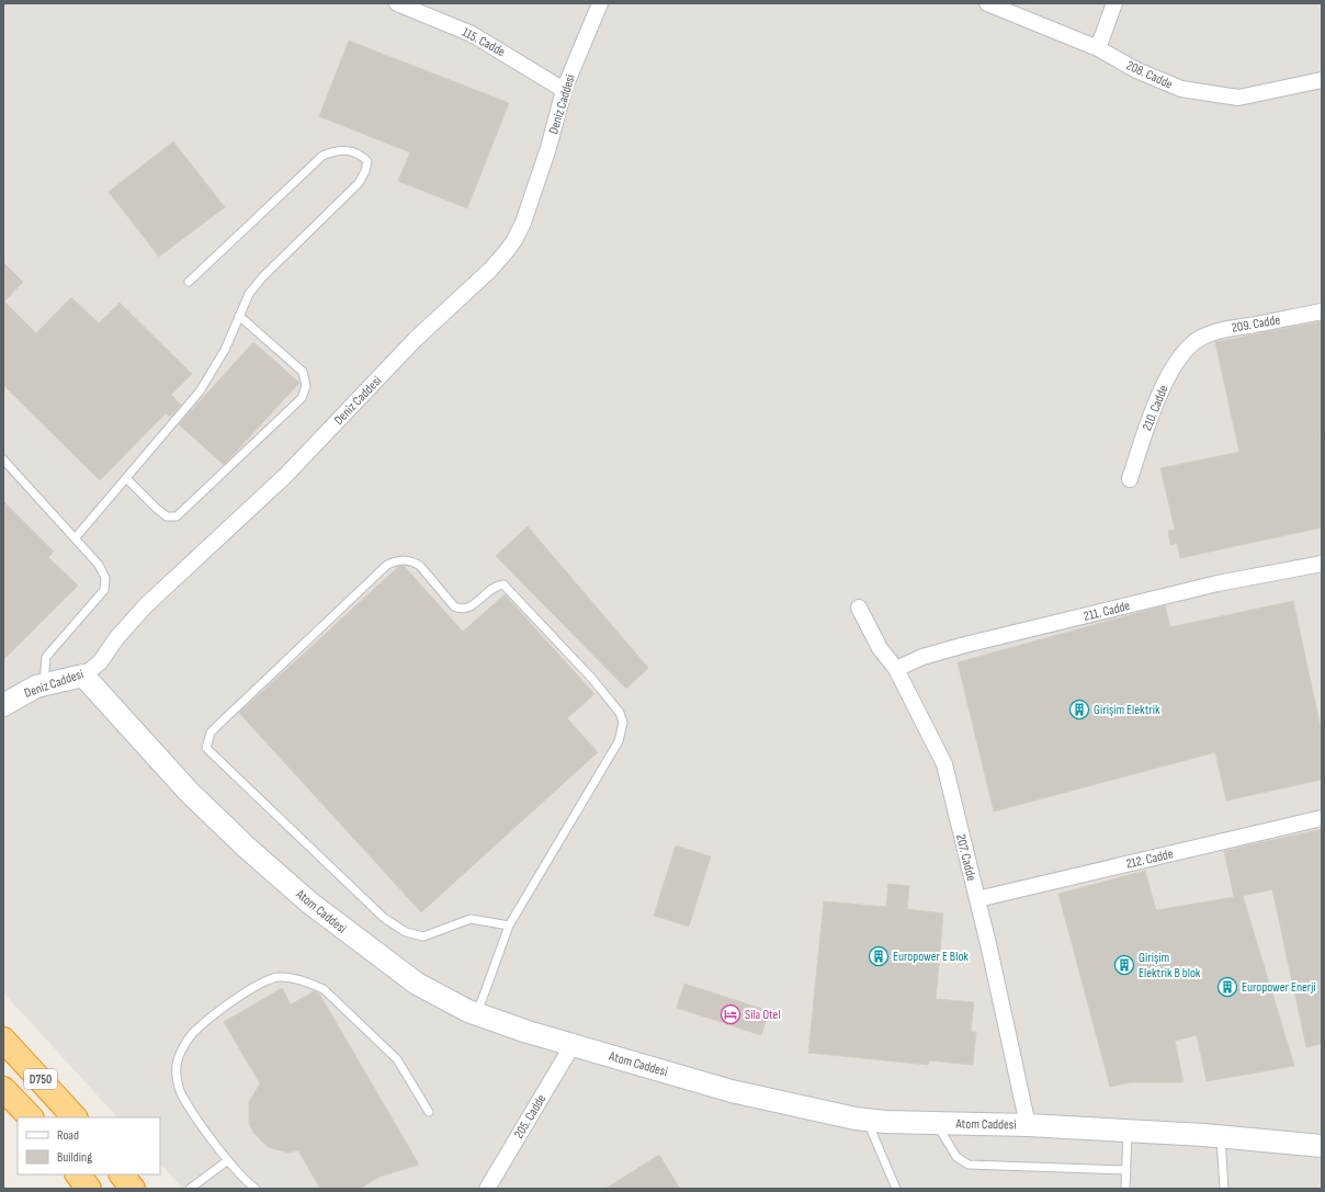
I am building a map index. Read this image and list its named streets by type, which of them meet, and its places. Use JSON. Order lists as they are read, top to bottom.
{
  "streets": {
    "highway": ["D750"],
    "street": [
      "115. Cadde",
      "208. Cadde",
      "Deniz Caddesi",
      "209. Cadde",
      "210. Cadde",
      "211. Cadde",
      "207. Cadde",
      "212. Cadde",
      "Atom Caddesi",
      "205. Cadde"
    ]
  },
  "crossings": [
    ["115. Cadde", "Deniz Caddesi"],
    ["Deniz Caddesi", "Atom Caddesi"],
    ["209. Cadde", "210. Cadde"],
    ["211. Cadde", "207. Cadde"],
    ["207. Cadde", "212. Cadde"],
    ["207. Cadde", "Atom Caddesi"],
    ["Atom Caddesi", "205. Cadde"]
  ],
  "places": {
    "building": [
      "Girişim Elektrik",
      "Europower E Blok",
      "Girişim Elektrik B blok",
      "Europower Enerji"
    ],
    "hotel": ["Sila Otel"]
  },
  "legend": ["Road", "Building"]
}
